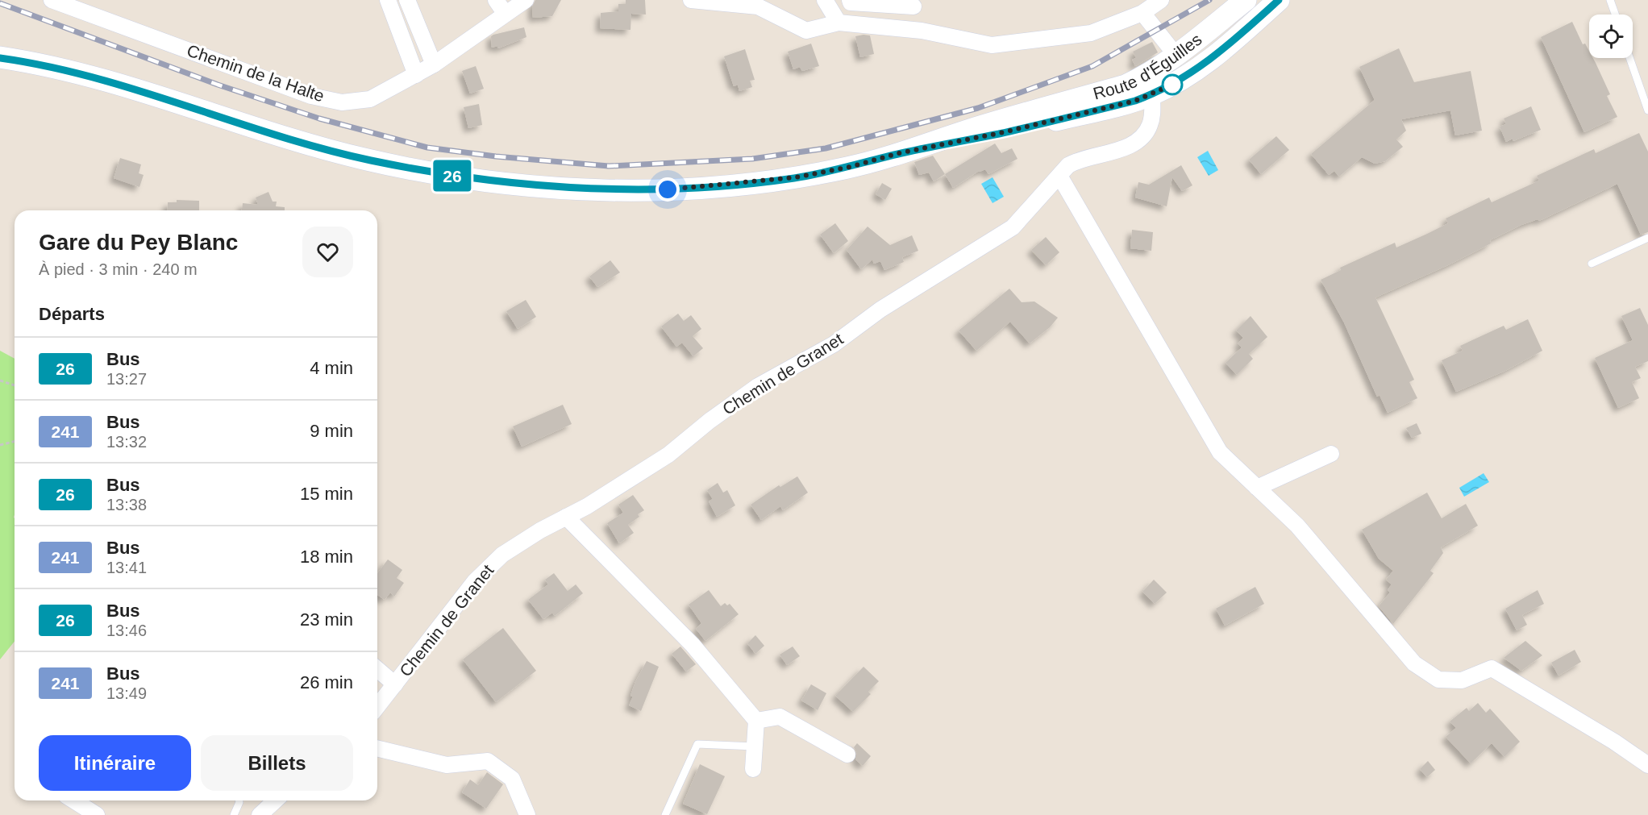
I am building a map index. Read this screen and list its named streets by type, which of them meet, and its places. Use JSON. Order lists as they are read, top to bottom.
{
  "streets": {
    "street": ["Route d'Éguilles", "Chemin de la Halte", "Chemin de Granet"]
  },
  "crossings": [
    ["Route d'Éguilles", "Chemin de Granet"]
  ],
  "lines": ["bus line 26"],
  "page": {
    "on_map": "26",
    "heading": [
      ["Gare du Pey Blanc", "À pied · 3 min · 240 m"],
      "Départs"
    ],
    "list": [
      {
        "mark": "26",
        "name": "Bus",
        "note": "13:27",
        "value": "4 min"
      },
      {
        "mark": "241",
        "name": "Bus",
        "note": "13:32",
        "value": "9 min"
      },
      {
        "mark": "26",
        "name": "Bus",
        "note": "13:38",
        "value": "15 min"
      },
      {
        "mark": "241",
        "name": "Bus",
        "note": "13:41",
        "value": "18 min"
      },
      {
        "mark": "26",
        "name": "Bus",
        "note": "13:46",
        "value": "23 min"
      },
      {
        "mark": "241",
        "name": "Bus",
        "note": "13:49",
        "value": "26 min"
      }
    ],
    "buttons": ["Itinéraire", "Billets"]
  }
}
